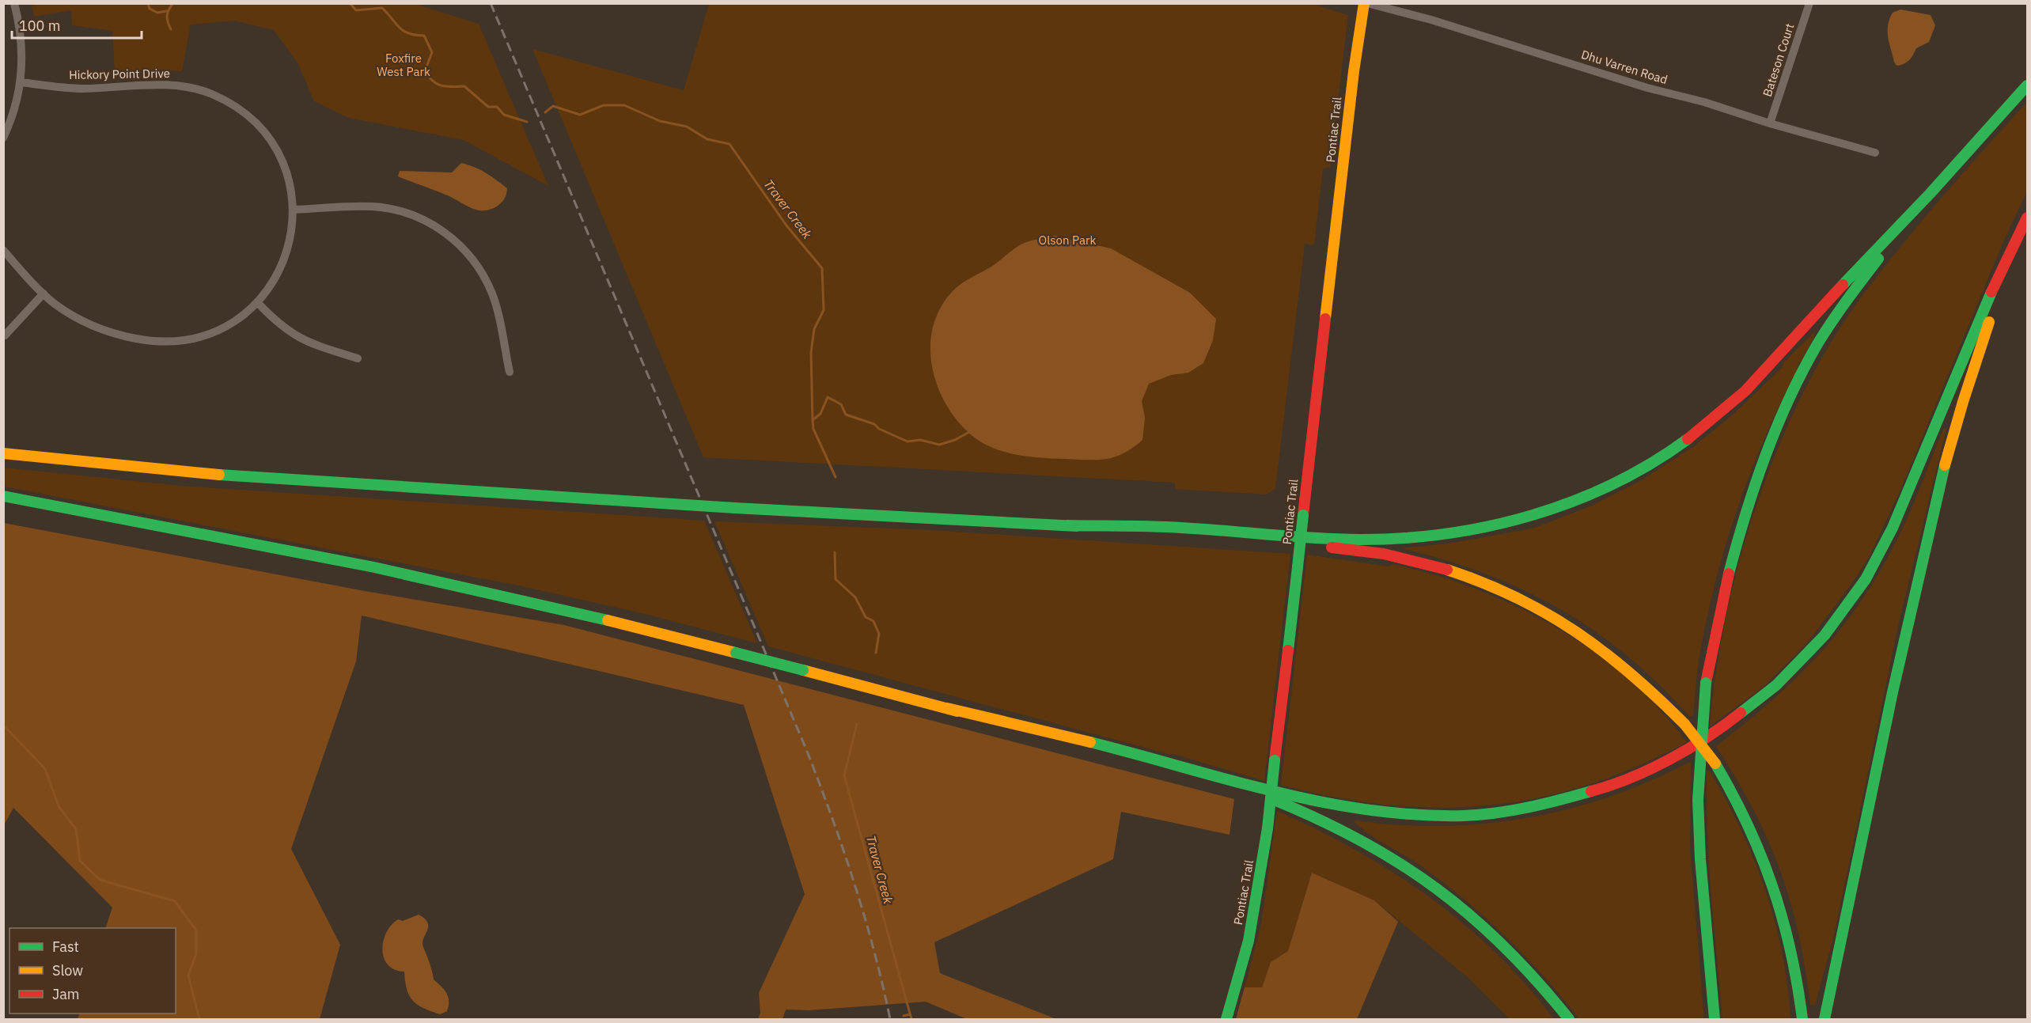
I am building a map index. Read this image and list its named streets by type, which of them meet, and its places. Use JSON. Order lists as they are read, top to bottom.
{
  "streets": {
    "main road": ["Pontiac Trail"],
    "street": ["Bateson Court", "Dhu Varren Road", "Hickory Point Drive"]
  },
  "crossings": [
    ["Bateson Court", "Dhu Varren Road"],
    ["Dhu Varren Road", "Pontiac Trail"]
  ],
  "water": ["Traver Creek"],
  "parks": ["Foxfire West Park", "Olson Park"],
  "legend": ["Fast", "Slow", "Jam"],
  "scale_bar": "100 m"
}
